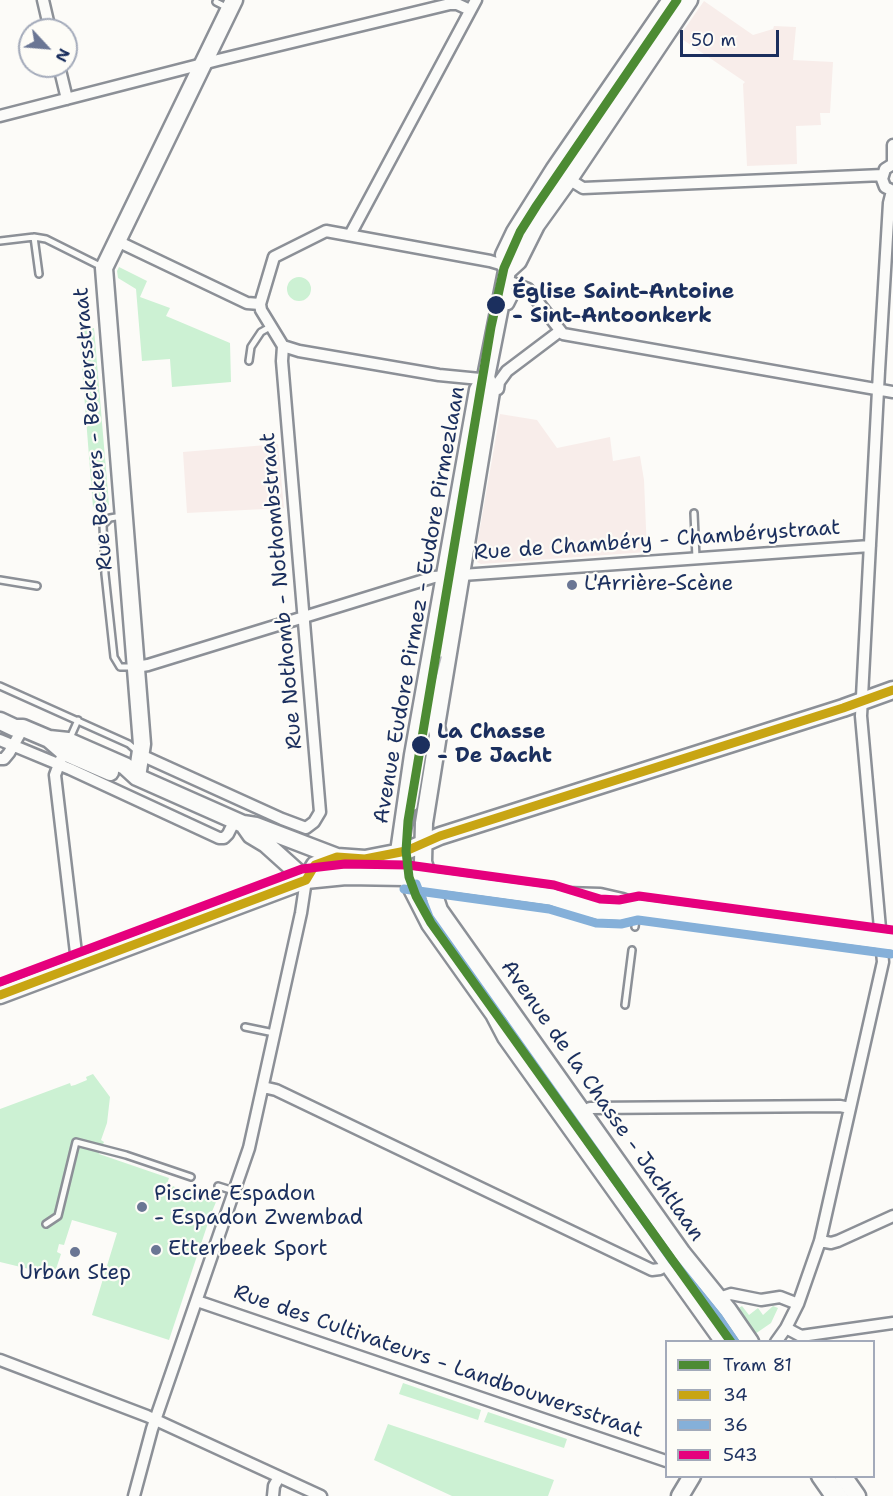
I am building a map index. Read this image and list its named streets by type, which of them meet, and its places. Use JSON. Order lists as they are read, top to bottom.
{
  "streets": {
    "street": [
      "Rue Beckers - Beckersstraat",
      "Rue de Chambéry - Chambérystraat",
      "Rue Nothomb - Nothombstraat",
      "Avenue Eudore Pirmez - Eudore Pirmezlaan",
      "Avenue de la Chasse - Jachtlaan",
      "Rue des Cultivateurs - Landbouwersstraat"
    ]
  },
  "crossings": [
    ["Rue Beckers - Beckersstraat", "Rue de Chambéry - Chambérystraat"],
    ["Rue Beckers - Beckersstraat", "Rue Nothomb - Nothombstraat"],
    ["Rue de Chambéry - Chambérystraat", "Rue Nothomb - Nothombstraat"],
    ["Rue de Chambéry - Chambérystraat", "Avenue Eudore Pirmez - Eudore Pirmezlaan"],
    ["Avenue Eudore Pirmez - Eudore Pirmezlaan", "Avenue de la Chasse - Jachtlaan"]
  ],
  "places": [
    "Église Saint-Antoine - Sint-Antoonkerk",
    "L'Arrière-Scène",
    "La Chasse - De Jacht",
    "Piscine Espadon - Espadon Zwembad",
    "Etterbeek Sport",
    "Urban Step"
  ],
  "lines": [
    "tram line 81",
    "transit line 34",
    "transit line 543",
    "transit line 36"
  ],
  "legend": [
    "Tram 81",
    "34",
    "36",
    "543"
  ],
  "scale_bar": "50 m",
  "north": "bottom right"
}
